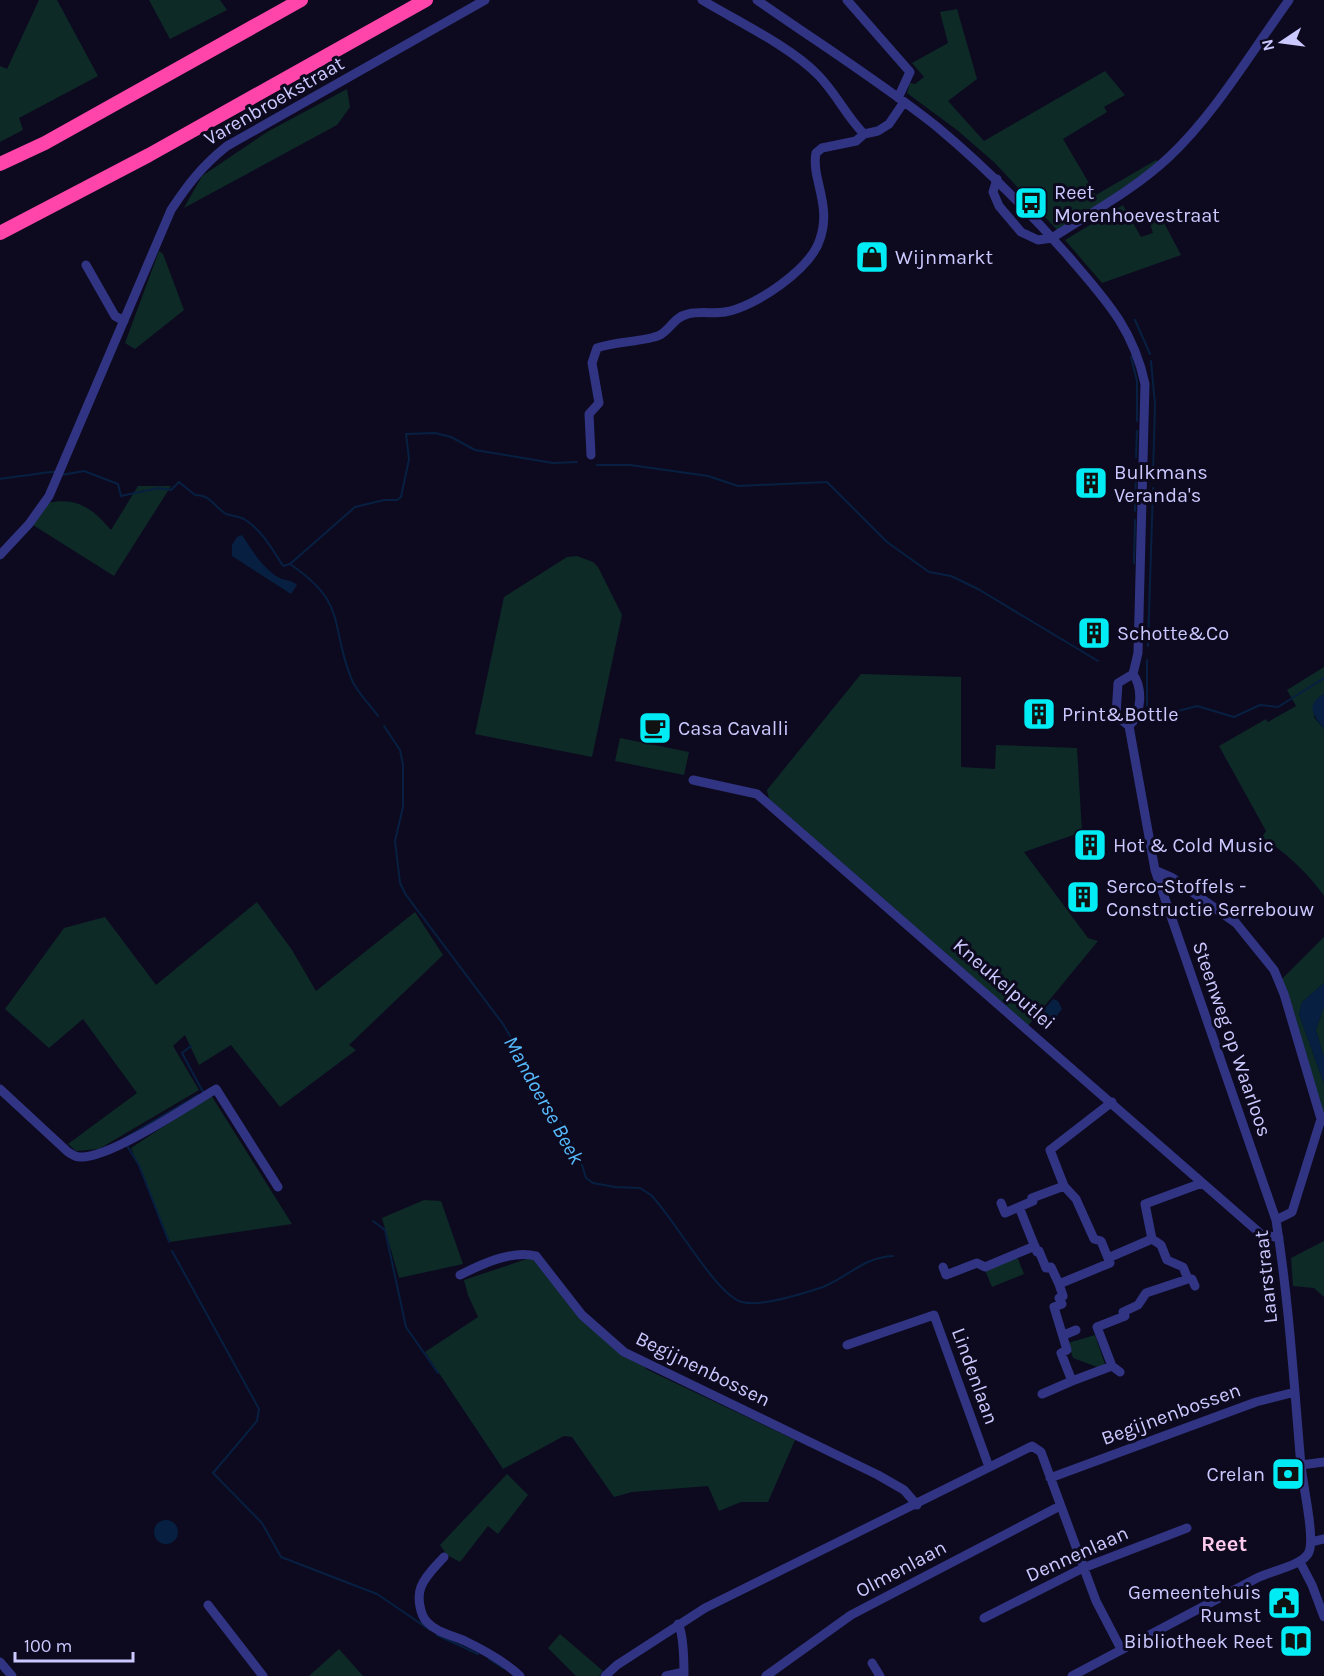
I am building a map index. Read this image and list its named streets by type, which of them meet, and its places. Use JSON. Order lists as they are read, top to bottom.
{
  "streets": {
    "street": [
      "Varenbroekstraat",
      "Kneukelputlei",
      "Steenweg op Waarloos",
      "Laarstraat",
      "Begijnenbossen",
      "Lindenlaan",
      "Dennenlaan",
      "Olmenlaan"
    ]
  },
  "crossings": [
    ["Kneukelputlei", "Laarstraat"],
    ["Steenweg op Waarloos", "Laarstraat"],
    ["Laarstraat", "Begijnenbossen"]
  ],
  "districts": ["Reet"],
  "water": ["Mandoerse Beek"],
  "places": {
    "bus stop": ["Reet Morenhoevestraat"],
    "shop": ["Wijnmarkt"],
    "building": [
      "Bulkmans Veranda's",
      "Schotte&Co",
      "Print&Bottle",
      "Hot & Cold Music",
      "Serco-Stoffels - Constructie Serrebouw"
    ],
    "cafe": ["Casa Cavalli"],
    "bank": ["Crelan"],
    "public building": ["Gemeentehuis Rumst"],
    "library": ["Bibliotheek Reet"]
  },
  "scale_bar": "100 m",
  "north": "left"
}
